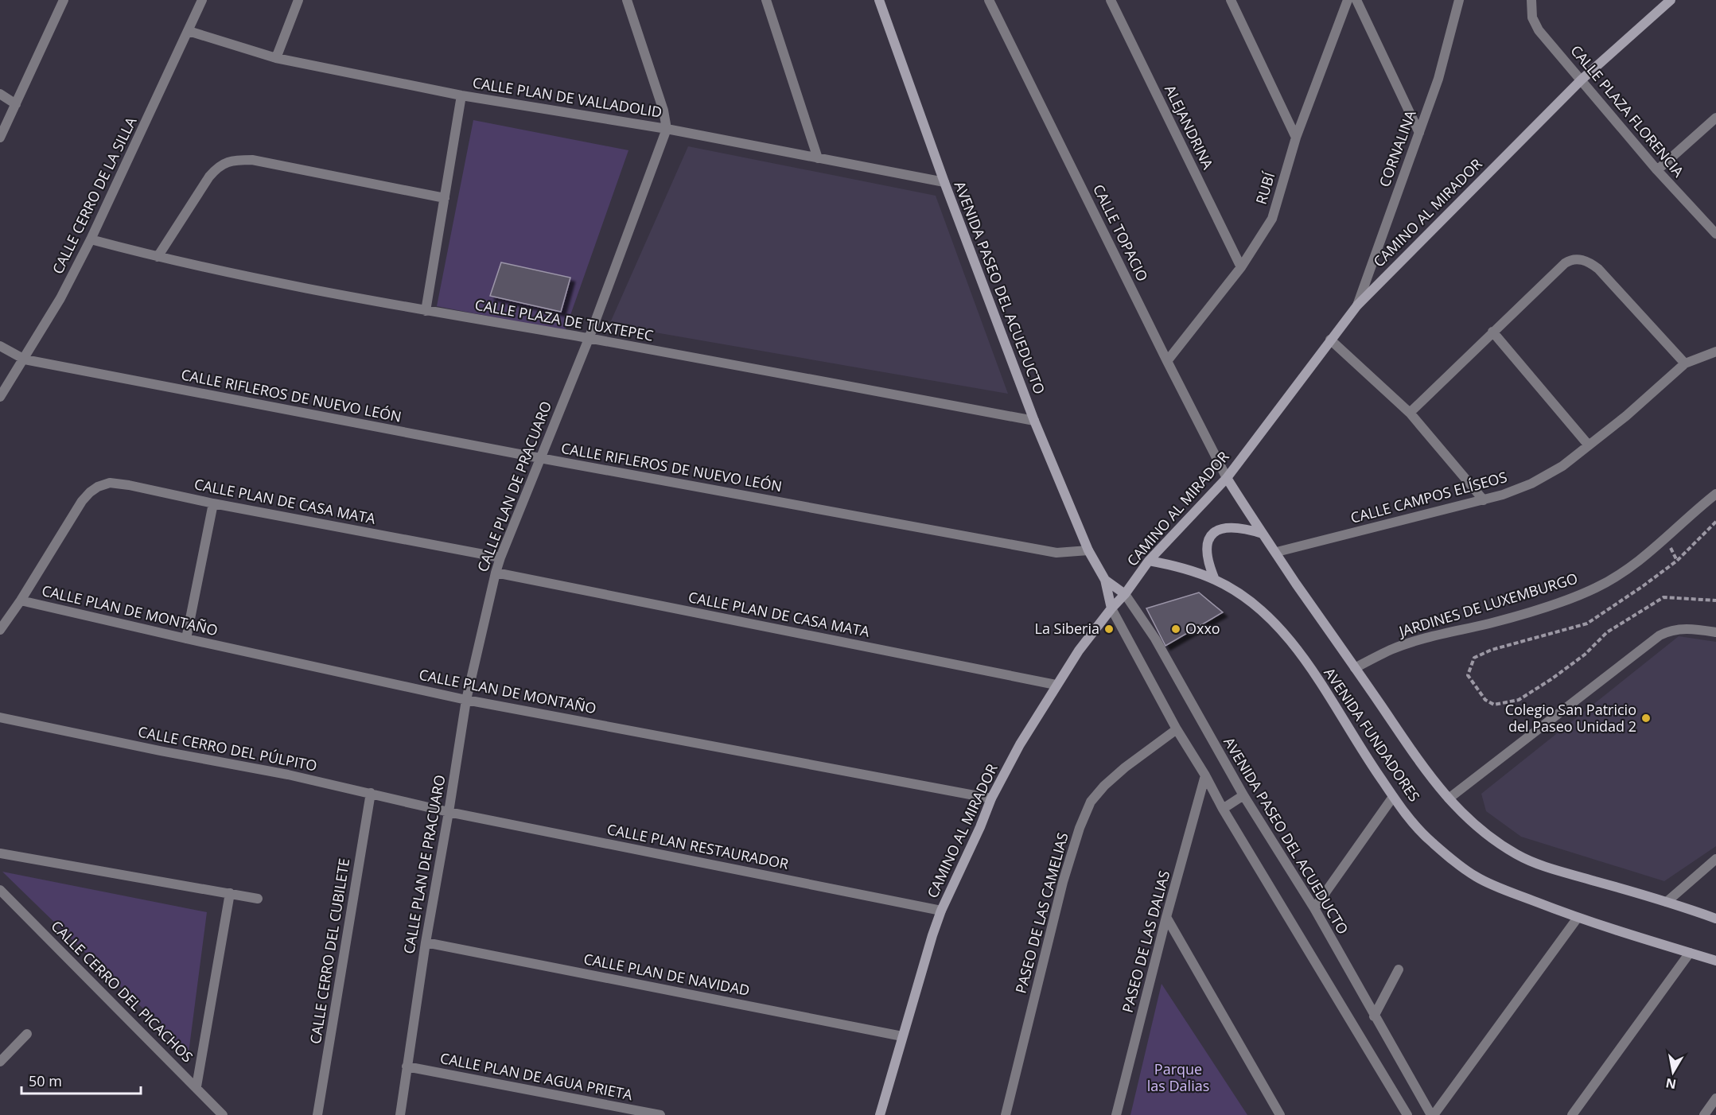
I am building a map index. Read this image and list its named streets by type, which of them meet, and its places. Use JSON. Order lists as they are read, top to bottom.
{
  "streets": {
    "main road": ["CAMINO AL MIRADOR", "AVENIDA PASEO DEL ACUEDUCTO", "AVENIDA FUNDADORES"],
    "street": [
      "CALLE PLAN DE VALLADOLID",
      "CALLE PLAZA FLORENCIA",
      "ALEJANDRINA",
      "CORNALINA",
      "RUBÍ",
      "CALLE CERRO DE LA SILLA",
      "CALLE TOPACIO",
      "CALLE PLAZA DE TUXTEPEC",
      "CALLE RIFLEROS DE NUEVO LEÓN",
      "CALLE PLAN DE PRACUARO",
      "CALLE CAMPOS ELÍSEOS",
      "CALLE PLAN DE CASA MATA",
      "JARDINES DE LUXEMBURGO",
      "CALLE PLAN DE MONTAÑO",
      "CALLE CERRO DEL PÚLPITO",
      "CALLE PLAN RESTAURADOR",
      "PASEO DE LAS CAMELIAS",
      "PASEO DE LAS DALIAS",
      "CALLE CERRO DEL CUBILETE",
      "CALLE PLAN DE NAVIDAD",
      "CALLE CERRO DEL PICACHOS",
      "CALLE PLAN DE AGUA PRIETA"
    ]
  },
  "crossings": [
    ["CALLE PLAN DE VALLADOLID", "CALLE CERRO DE LA SILLA"],
    ["CALLE PLAN DE VALLADOLID", "AVENIDA PASEO DEL ACUEDUCTO"],
    ["CALLE PLAN DE VALLADOLID", "CALLE PLAN DE PRACUARO"],
    ["CALLE PLAZA FLORENCIA", "CAMINO AL MIRADOR"],
    ["ALEJANDRINA", "RUBÍ"],
    ["CORNALINA", "CAMINO AL MIRADOR"],
    ["RUBÍ", "CALLE TOPACIO"],
    ["CALLE CERRO DE LA SILLA", "CALLE PLAZA DE TUXTEPEC"],
    ["CALLE CERRO DE LA SILLA", "CALLE RIFLEROS DE NUEVO LEÓN"],
    ["CAMINO AL MIRADOR", "CALLE TOPACIO"],
    ["CAMINO AL MIRADOR", "AVENIDA PASEO DEL ACUEDUCTO"],
    ["CAMINO AL MIRADOR", "CALLE PLAN DE CASA MATA"],
    ["CAMINO AL MIRADOR", "CALLE PLAN DE MONTAÑO"],
    ["CAMINO AL MIRADOR", "AVENIDA FUNDADORES"],
    ["CAMINO AL MIRADOR", "CALLE PLAN RESTAURADOR"],
    ["CAMINO AL MIRADOR", "CALLE PLAN DE NAVIDAD"],
    ["CALLE TOPACIO", "AVENIDA FUNDADORES"],
    ["AVENIDA PASEO DEL ACUEDUCTO", "CALLE PLAZA DE TUXTEPEC"],
    ["AVENIDA PASEO DEL ACUEDUCTO", "CALLE RIFLEROS DE NUEVO LEÓN"],
    ["AVENIDA PASEO DEL ACUEDUCTO", "PASEO DE LAS CAMELIAS"],
    ["AVENIDA PASEO DEL ACUEDUCTO", "PASEO DE LAS DALIAS"],
    ["CALLE PLAZA DE TUXTEPEC", "CALLE PLAN DE PRACUARO"],
    ["CALLE RIFLEROS DE NUEVO LEÓN", "CALLE PLAN DE PRACUARO"],
    ["CALLE PLAN DE PRACUARO", "CALLE PLAN DE CASA MATA"],
    ["CALLE PLAN DE PRACUARO", "CALLE PLAN DE MONTAÑO"],
    ["CALLE PLAN DE PRACUARO", "CALLE CERRO DEL PÚLPITO"],
    ["CALLE PLAN DE PRACUARO", "CALLE PLAN RESTAURADOR"],
    ["CALLE PLAN DE PRACUARO", "CALLE PLAN DE NAVIDAD"],
    ["CALLE PLAN DE PRACUARO", "CALLE PLAN DE AGUA PRIETA"],
    ["CALLE CAMPOS ELÍSEOS", "AVENIDA FUNDADORES"],
    ["CALLE PLAN DE CASA MATA", "CALLE PLAN DE MONTAÑO"],
    ["JARDINES DE LUXEMBURGO", "AVENIDA FUNDADORES"],
    ["CALLE CERRO DEL PÚLPITO", "CALLE PLAN RESTAURADOR"],
    ["CALLE CERRO DEL PÚLPITO", "CALLE CERRO DEL CUBILETE"]
  ],
  "parks": ["Parque las Dalias"],
  "places": ["La Siberia", "Oxxo", "Colegio San Patricio del Paseo Unidad 2"],
  "scale_bar": "50 m",
  "north": "bottom"
}
